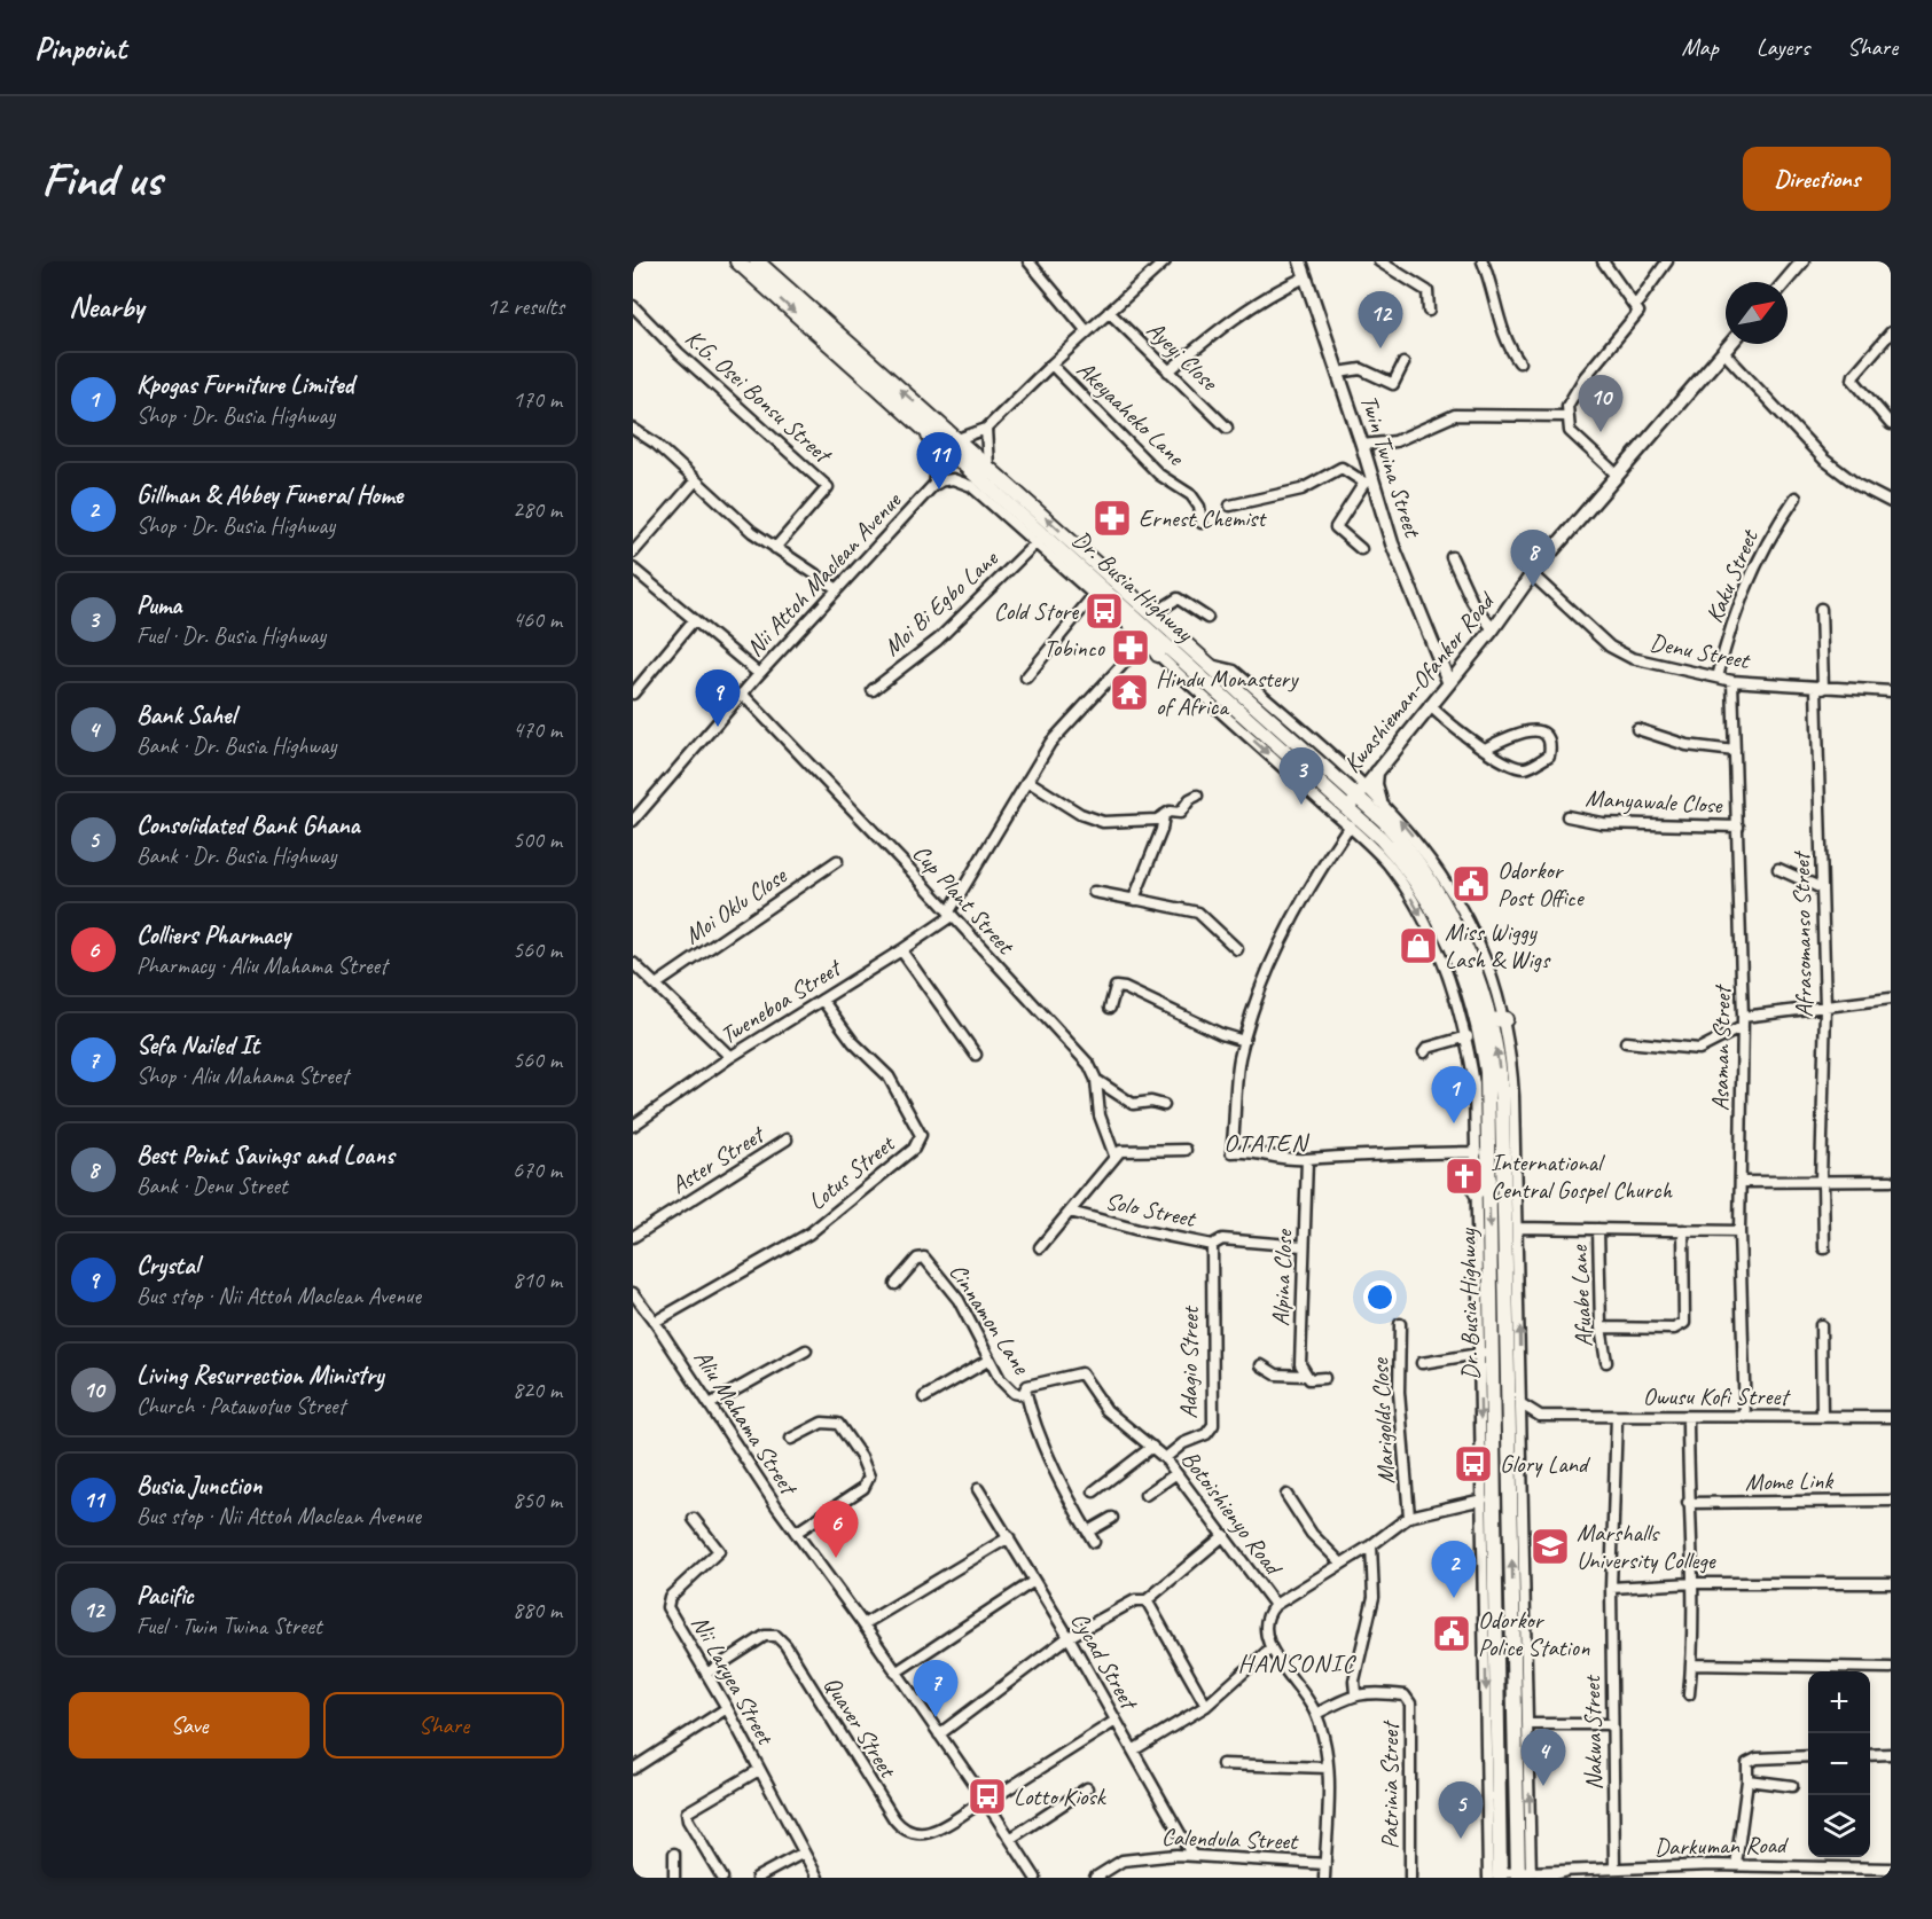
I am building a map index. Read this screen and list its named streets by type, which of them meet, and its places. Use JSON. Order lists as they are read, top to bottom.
{
  "streets": {
    "highway": ["Dr. Busia Highway"],
    "main road": ["Twin Twina Street", "Kwashieman-Ofankor Road"],
    "street": [
      "Ayeyi Close",
      "K.G. Osei Bonsu Street",
      "Akeyaaheko Lane",
      "Nii Attoh Maclean Avenue",
      "Kaku Street",
      "Moi Bi Egbo Lane",
      "Denu Street",
      "Manyawale Close",
      "Cup Plant Street",
      "Moi Oklu Close",
      "Afrasomanso Street",
      "Tweneboa Street",
      "Asaman Street",
      "Aster Street",
      "Lotus Street",
      "Solo Street",
      "Alpina Close",
      "Afuabe Lane",
      "Cinnamon Lane",
      "Adagio Street",
      "Owusu Kofi Street",
      "Aliu Mahama Street",
      "Marigolds Close",
      "Mome Link",
      "Botoishienyo Road",
      "Cycad Street",
      "Nii Laryea Street",
      "Quaver Street",
      "Nakwa Street",
      "Patrinia Street",
      "Calendula Street",
      "Darkuman Road"
    ]
  },
  "crossings": [
    ["Twin Twina Street", "Kwashieman-Ofankor Road"],
    ["Nii Attoh Maclean Avenue", "Cup Plant Street"],
    ["Kaku Street", "Denu Street"],
    ["Dr. Busia Highway", "Kwashieman-Ofankor Road"],
    ["Denu Street", "Kwashieman-Ofankor Road"],
    ["Denu Street", "Afrasomanso Street"],
    ["Denu Street", "Asaman Street"],
    ["Manyawale Close", "Asaman Street"],
    ["Cup Plant Street", "Tweneboa Street"],
    ["Tweneboa Street", "Lotus Street"],
    ["Asaman Street", "Owusu Kofi Street"],
    ["Lotus Street", "Aliu Mahama Street"],
    ["Solo Street", "Alpina Close"],
    ["Solo Street", "Adagio Street"],
    ["Cinnamon Lane", "Botoishienyo Road"],
    ["Adagio Street", "Botoishienyo Road"],
    ["Aliu Mahama Street", "Quaver Street"],
    ["Cycad Street", "Calendula Street"],
    ["Nii Laryea Street", "Quaver Street"],
    ["Nakwa Street", "Darkuman Road"]
  ],
  "districts": ["OTATEN", "HANSONIC"],
  "places": {
    "pharmacy": ["Ernest Chemist", "Tobinco"],
    "bus stop": ["Cold Store", "Glory Land", "Lotto Kiosk"],
    "temple": ["Hindu Monastery of Africa"],
    "public building": ["Odorkor Post Office", "Odorkor Police Station"],
    "shop": ["Miss Wiggy Lash & Wigs"],
    "church": ["International Central Gospel Church"],
    "school or university": ["Marshalls University College"]
  },
  "north": "top right",
  "page": {
    "header": "Pinpoint",
    "nav": ["Map", "Layers", "Share"],
    "buttons": [
      "Directions",
      ["Save", "Share"]
    ],
    "title": "Find us",
    "heading": ["Nearby", "12 results"],
    "pins": [
      "12",
      "10",
      "11",
      "8",
      "9",
      "3",
      "1",
      "6",
      "2",
      "7",
      "4",
      "5"
    ],
    "list": [
      {
        "mark": "1",
        "name": "Kpogas Furniture Limited",
        "note": "Shop · Dr. Busia Highway",
        "value": "170 m"
      },
      {
        "mark": "2",
        "name": "Gillman & Abbey Funeral Home",
        "note": "Shop · Dr. Busia Highway",
        "value": "280 m"
      },
      {
        "mark": "3",
        "name": "Puma",
        "note": "Fuel · Dr. Busia Highway",
        "value": "460 m"
      },
      {
        "mark": "4",
        "name": "Bank Sahel",
        "note": "Bank · Dr. Busia Highway",
        "value": "470 m"
      },
      {
        "mark": "5",
        "name": "Consolidated Bank Ghana",
        "note": "Bank · Dr. Busia Highway",
        "value": "500 m"
      },
      {
        "mark": "6",
        "name": "Colliers Pharmacy",
        "note": "Pharmacy · Aliu Mahama Street",
        "value": "560 m"
      },
      {
        "mark": "7",
        "name": "Sefa Nailed It",
        "note": "Shop · Aliu Mahama Street",
        "value": "560 m"
      },
      {
        "mark": "8",
        "name": "Best Point Savings and Loans",
        "note": "Bank · Denu Street",
        "value": "670 m"
      },
      {
        "mark": "9",
        "name": "Crystal",
        "note": "Bus stop · Nii Attoh Maclean Avenue",
        "value": "810 m"
      },
      {
        "mark": "10",
        "name": "Living Resurrection Ministry",
        "note": "Church · Patawotuo Street",
        "value": "820 m"
      },
      {
        "mark": "11",
        "name": "Busia Junction",
        "note": "Bus stop · Nii Attoh Maclean Avenue",
        "value": "850 m"
      },
      {
        "mark": "12",
        "name": "Pacific",
        "note": "Fuel · Twin Twina Street",
        "value": "880 m"
      }
    ],
    "map_buttons": ["+", "−"]
  }
}
